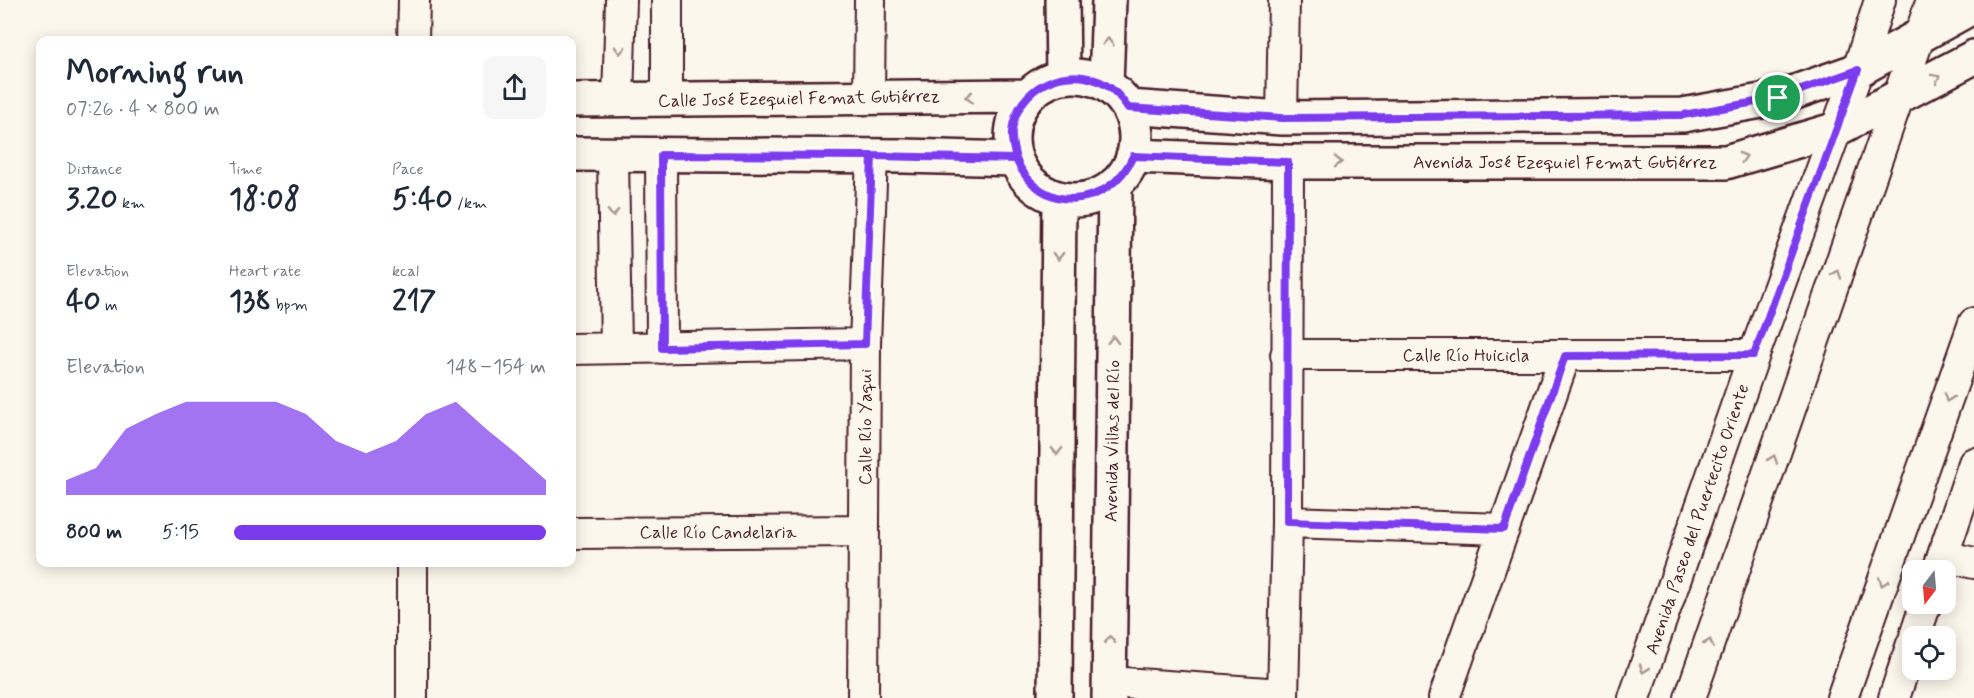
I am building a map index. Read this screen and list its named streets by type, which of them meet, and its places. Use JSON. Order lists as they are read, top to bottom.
{
  "streets": {
    "street": [
      "Calle José Ezequiel Femat Gutiérrez",
      "Avenida José Ezequiel Femat Gutiérrez",
      "Calle Río Huicicla",
      "Calle Río Yaqui",
      "Avenida Villas del Río",
      "Avenida Paseo del Puertecito Oriente",
      "Calle Río Candelaria"
    ]
  },
  "crossings": [
    ["Calle José Ezequiel Femat Gutiérrez", "Avenida José Ezequiel Femat Gutiérrez"],
    ["Calle José Ezequiel Femat Gutiérrez", "Avenida Villas del Río"],
    ["Avenida José Ezequiel Femat Gutiérrez", "Avenida Villas del Río"],
    ["Avenida José Ezequiel Femat Gutiérrez", "Avenida Paseo del Puertecito Oriente"],
    ["Calle Río Huicicla", "Avenida Paseo del Puertecito Oriente"],
    ["Calle Río Yaqui", "Calle Río Candelaria"]
  ],
  "north": "bottom",
  "page": {
    "heading": ["Morning run", "07:26 · 4 × 800 m"],
    "stats": [
      ["Distance", "3.20 km"],
      ["Time", "18:08"],
      ["Pace", "5:40 /km"],
      ["Elevation", "40 m"],
      ["Heart rate", "138 bpm"],
      ["kcal", "217"]
    ],
    "chart": ["Elevation", "148–154 m"],
    "list": [
      {
        "name": "800 m",
        "note": "5:15"
      }
    ]
  }
}
